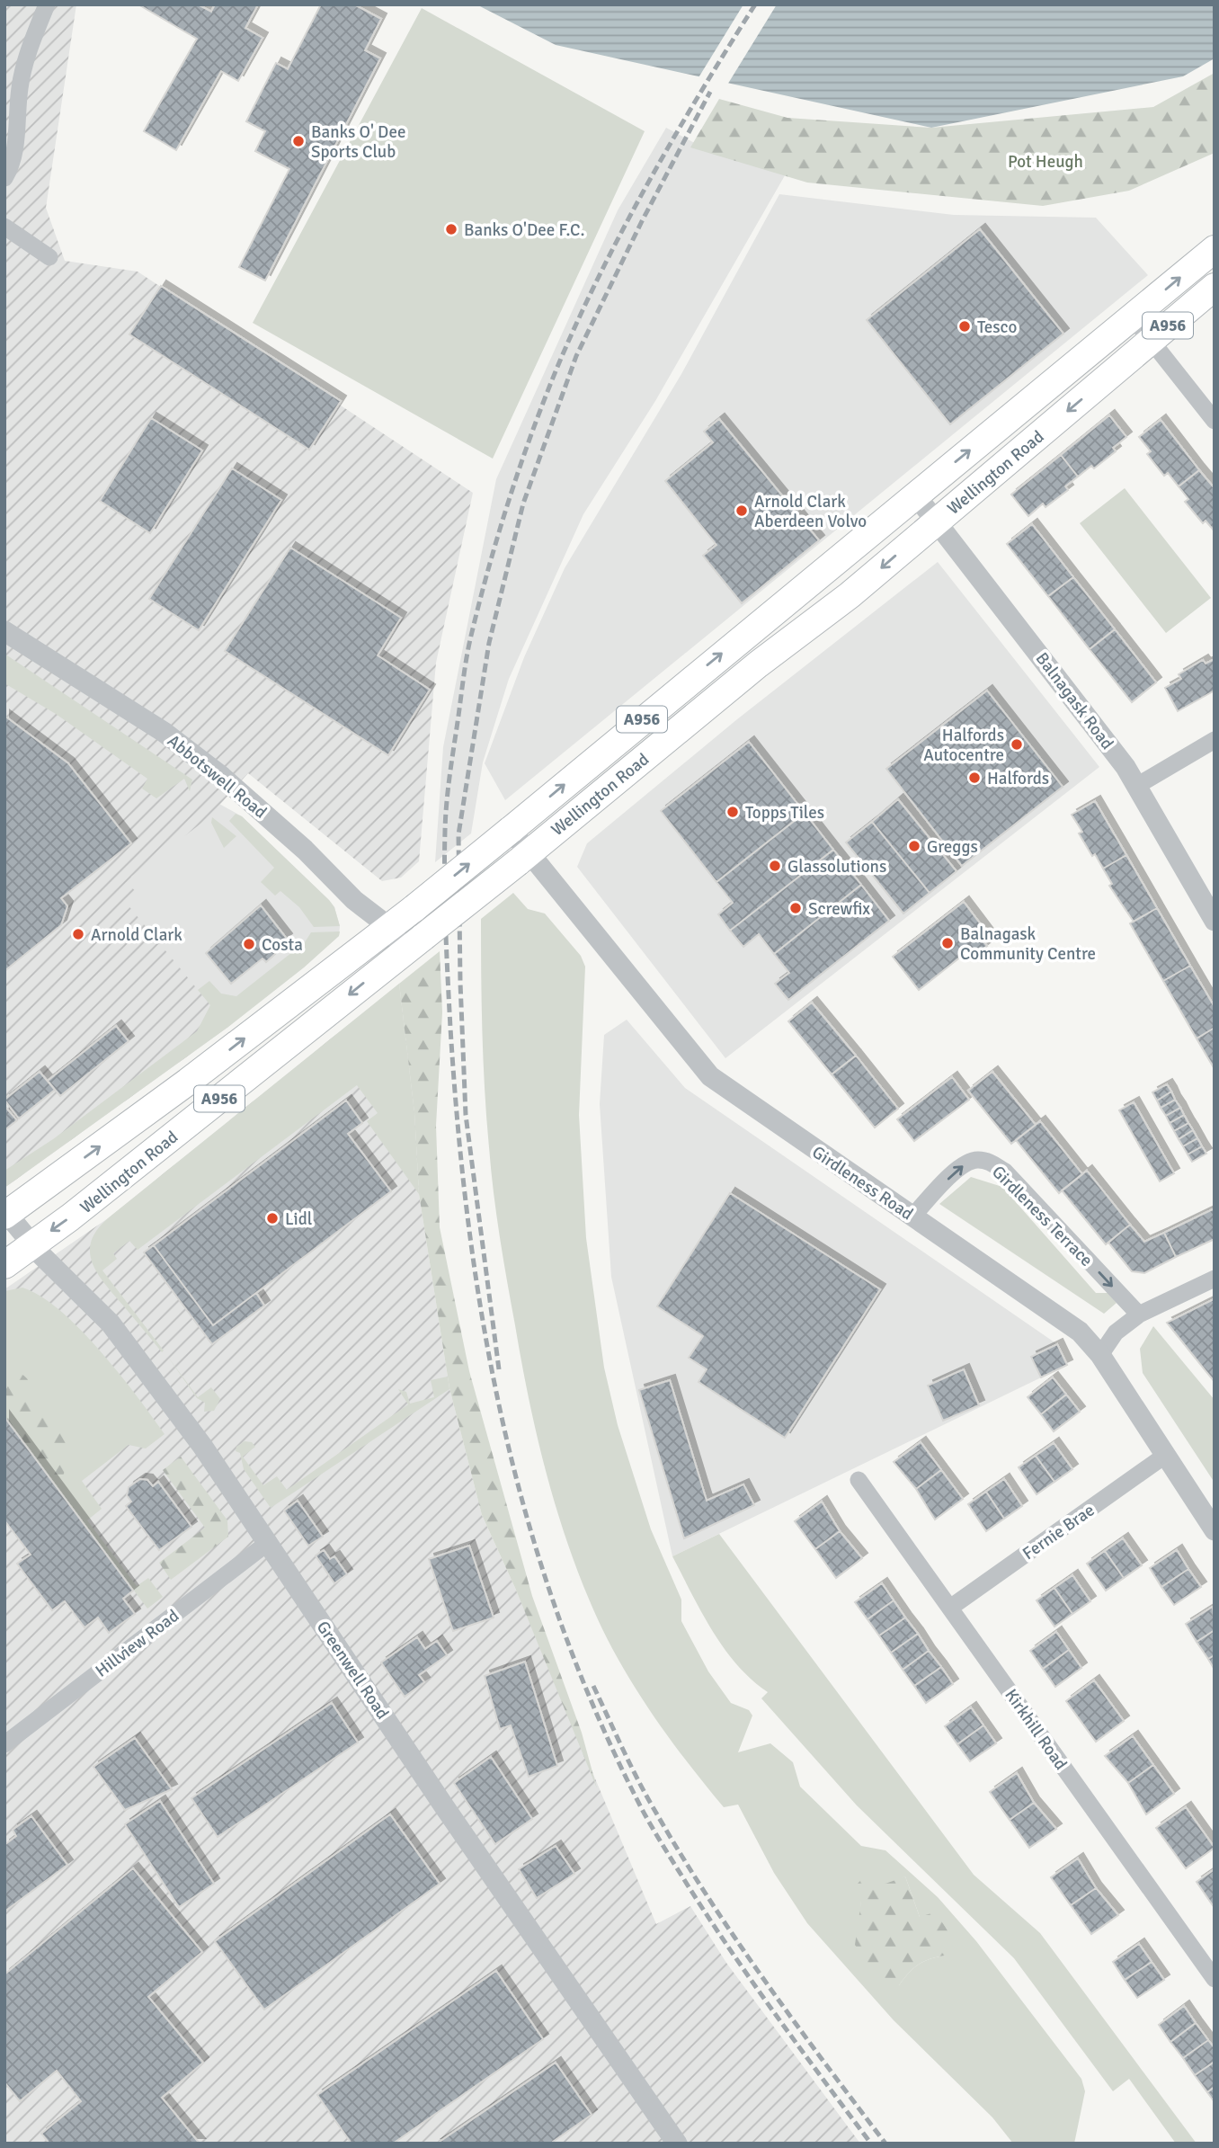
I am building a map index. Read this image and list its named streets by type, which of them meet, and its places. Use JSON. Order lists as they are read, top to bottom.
{
  "streets": {
    "main road": ["A956", "Wellington Road"],
    "street": [
      "Balnagask Road",
      "Abbotswell Road",
      "Girdleness Road",
      "Girdleness Terrace",
      "Fernie Brae",
      "Hillview Road",
      "Greenwell Road",
      "Kirkhill Road"
    ]
  },
  "crossings": [
    ["Wellington Road", "Balnagask Road"],
    ["Wellington Road", "Abbotswell Road"],
    ["Wellington Road", "Girdleness Road"],
    ["Wellington Road", "Greenwell Road"],
    ["Girdleness Road", "Girdleness Terrace"],
    ["Girdleness Road", "Fernie Brae"],
    ["Fernie Brae", "Kirkhill Road"],
    ["Hillview Road", "Greenwell Road"]
  ],
  "parks": ["Pot Heugh"],
  "places": [
    "Banks O' Dee Sports Club",
    "Banks O'Dee F.C.",
    "Tesco",
    "Arnold Clark Aberdeen Volvo",
    "Halfords Autocentre",
    "Halfords",
    "Topps Tiles",
    "Greggs",
    "Glassolutions",
    "Screwfix",
    "Arnold Clark",
    "Balnagask Community Centre",
    "Costa",
    "Lidl"
  ]
}
